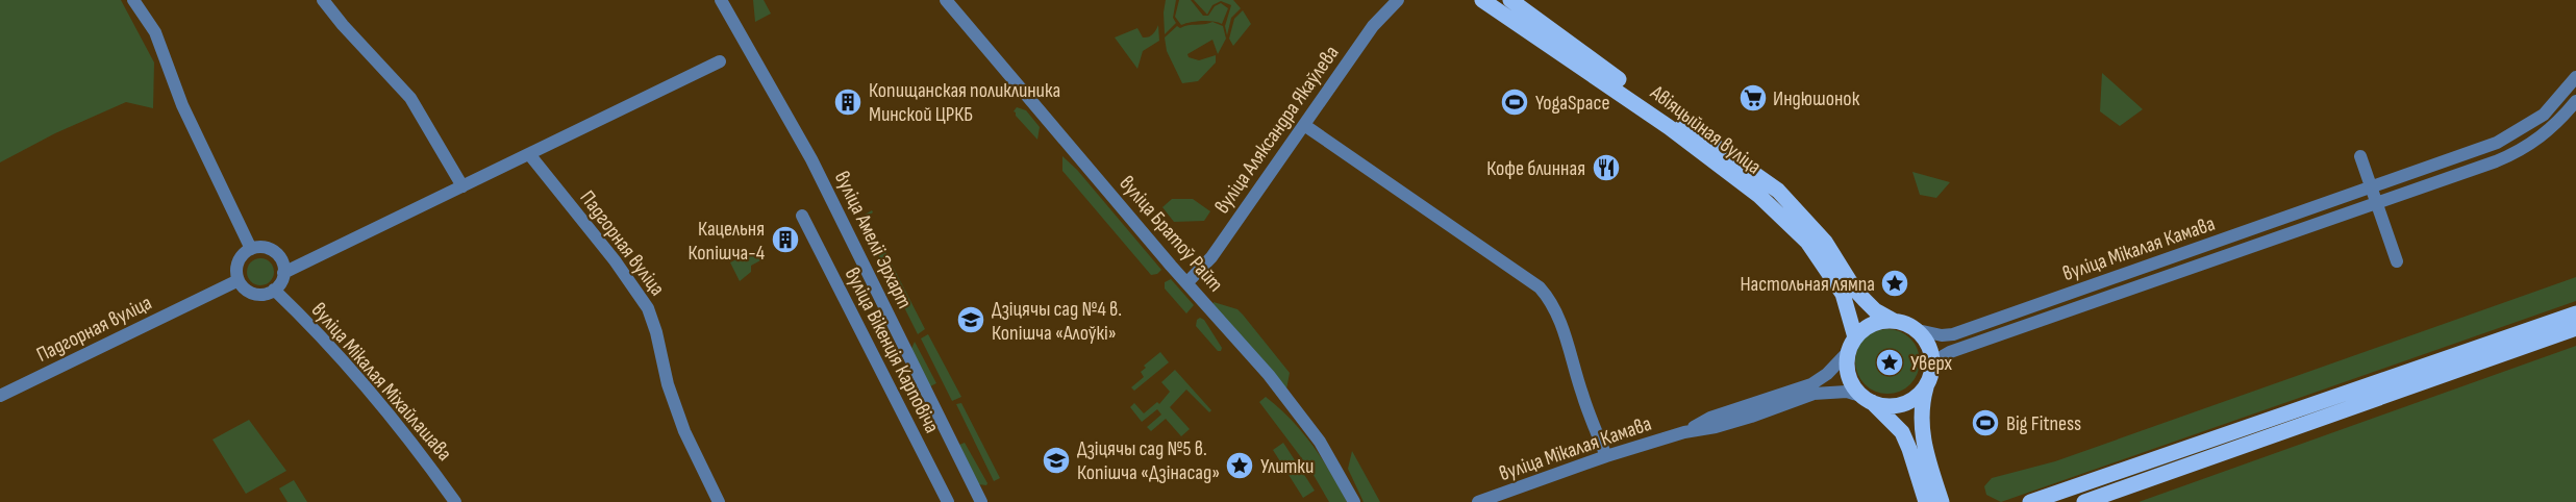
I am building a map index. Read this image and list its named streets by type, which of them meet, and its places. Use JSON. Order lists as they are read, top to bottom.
{
  "streets": {
    "main road": ["Авіяцыйная вуліца"],
    "street": [
      "вуліца Аляксандра Якаўлева",
      "вуліца Братоў Райт",
      "вуліца Амеліі Эрхарт",
      "Падгорная вуліца",
      "вуліца Мікалая Камава",
      "вуліца Вікенція Карповіча",
      "вуліца Мікалая Міхайлашава"
    ]
  },
  "crossings": [
    ["вуліца Аляксандра Якаўлева", "вуліца Братоў Райт"],
    ["Авіяцыйная вуліца", "вуліца Мікалая Камава"],
    ["Падгорная вуліца", "вуліца Мікалая Міхайлашава"]
  ],
  "places": {
    "supermarket": ["Индюшонок"],
    "building": ["Копищанская поликлиника Минской ЦРКБ", "Кацельня Копішча-4"],
    "sports": ["YogaSpace", "Big Fitness"],
    "restaurant": ["Кофе блинная"],
    "place": ["Настольная лямпа", "Уверх", "Улитки"],
    "school or university": ["Дзіцячы сад №4 в. Копішча «Алоўкі»", "Дзіцячы сад №5 в. Копішча «Дзінасад»"]
  }
}
